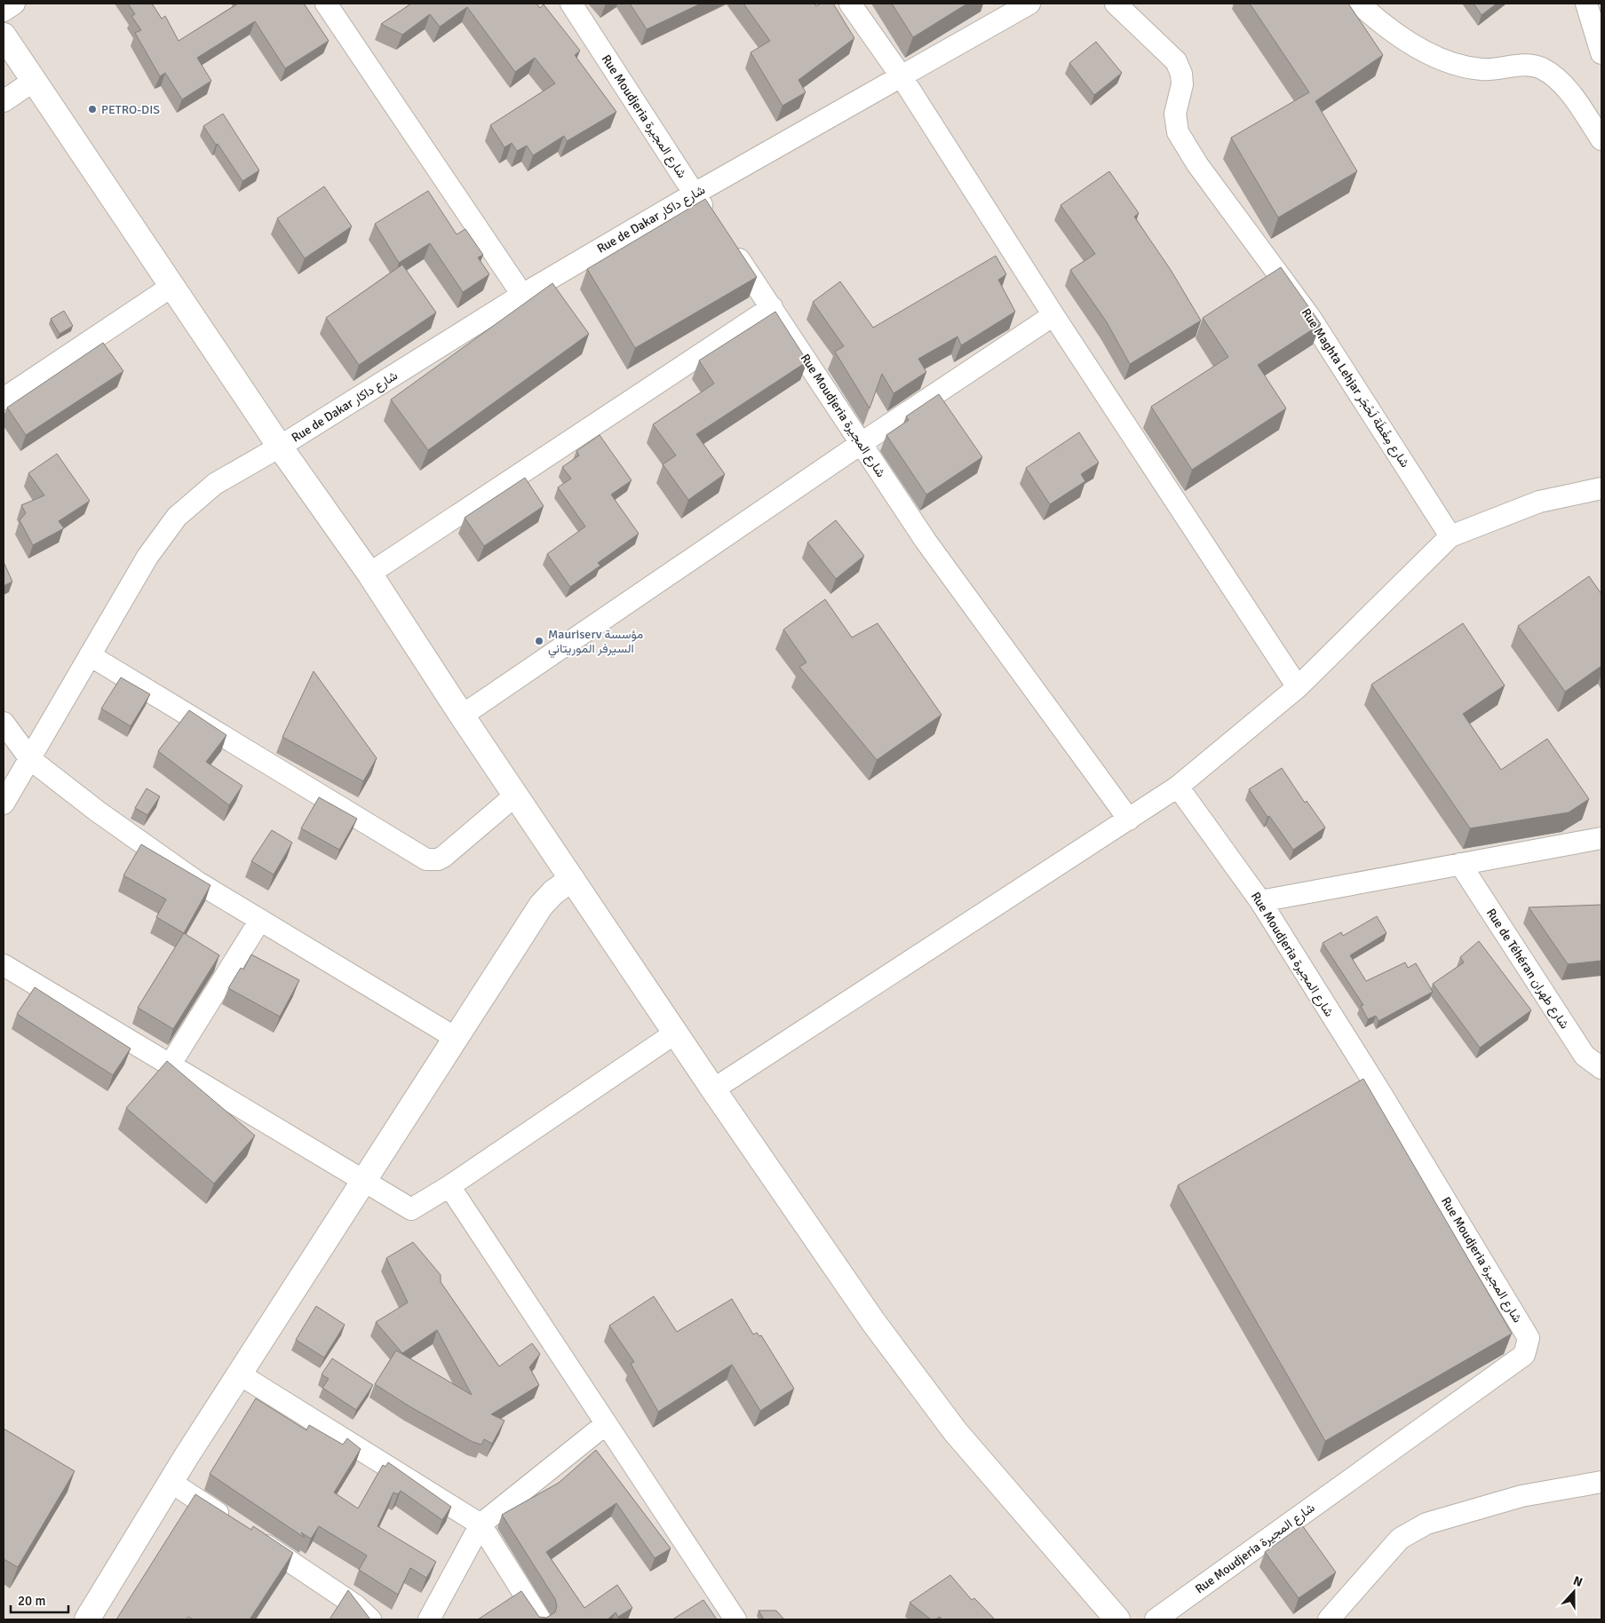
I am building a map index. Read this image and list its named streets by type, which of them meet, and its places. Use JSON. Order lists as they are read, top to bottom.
{
  "streets": {
    "street": [
      "Rue Moudjeria شارع المجيرة",
      "Rue de Dakar شارع داكار",
      "Rue Maghta Lehjar شارع مِغْطَة لَحْجَر",
      "Rue de Téhéran شارع طهران"
    ]
  },
  "crossings": [
    ["Rue Moudjeria شارع المجيرة", "Rue de Dakar شارع داكار"]
  ],
  "places": ["PETRO-DIS", "Mauriserv مؤسسة السيرفر الموريتاني"],
  "scale_bar": "20 m",
  "north": "top"
}
